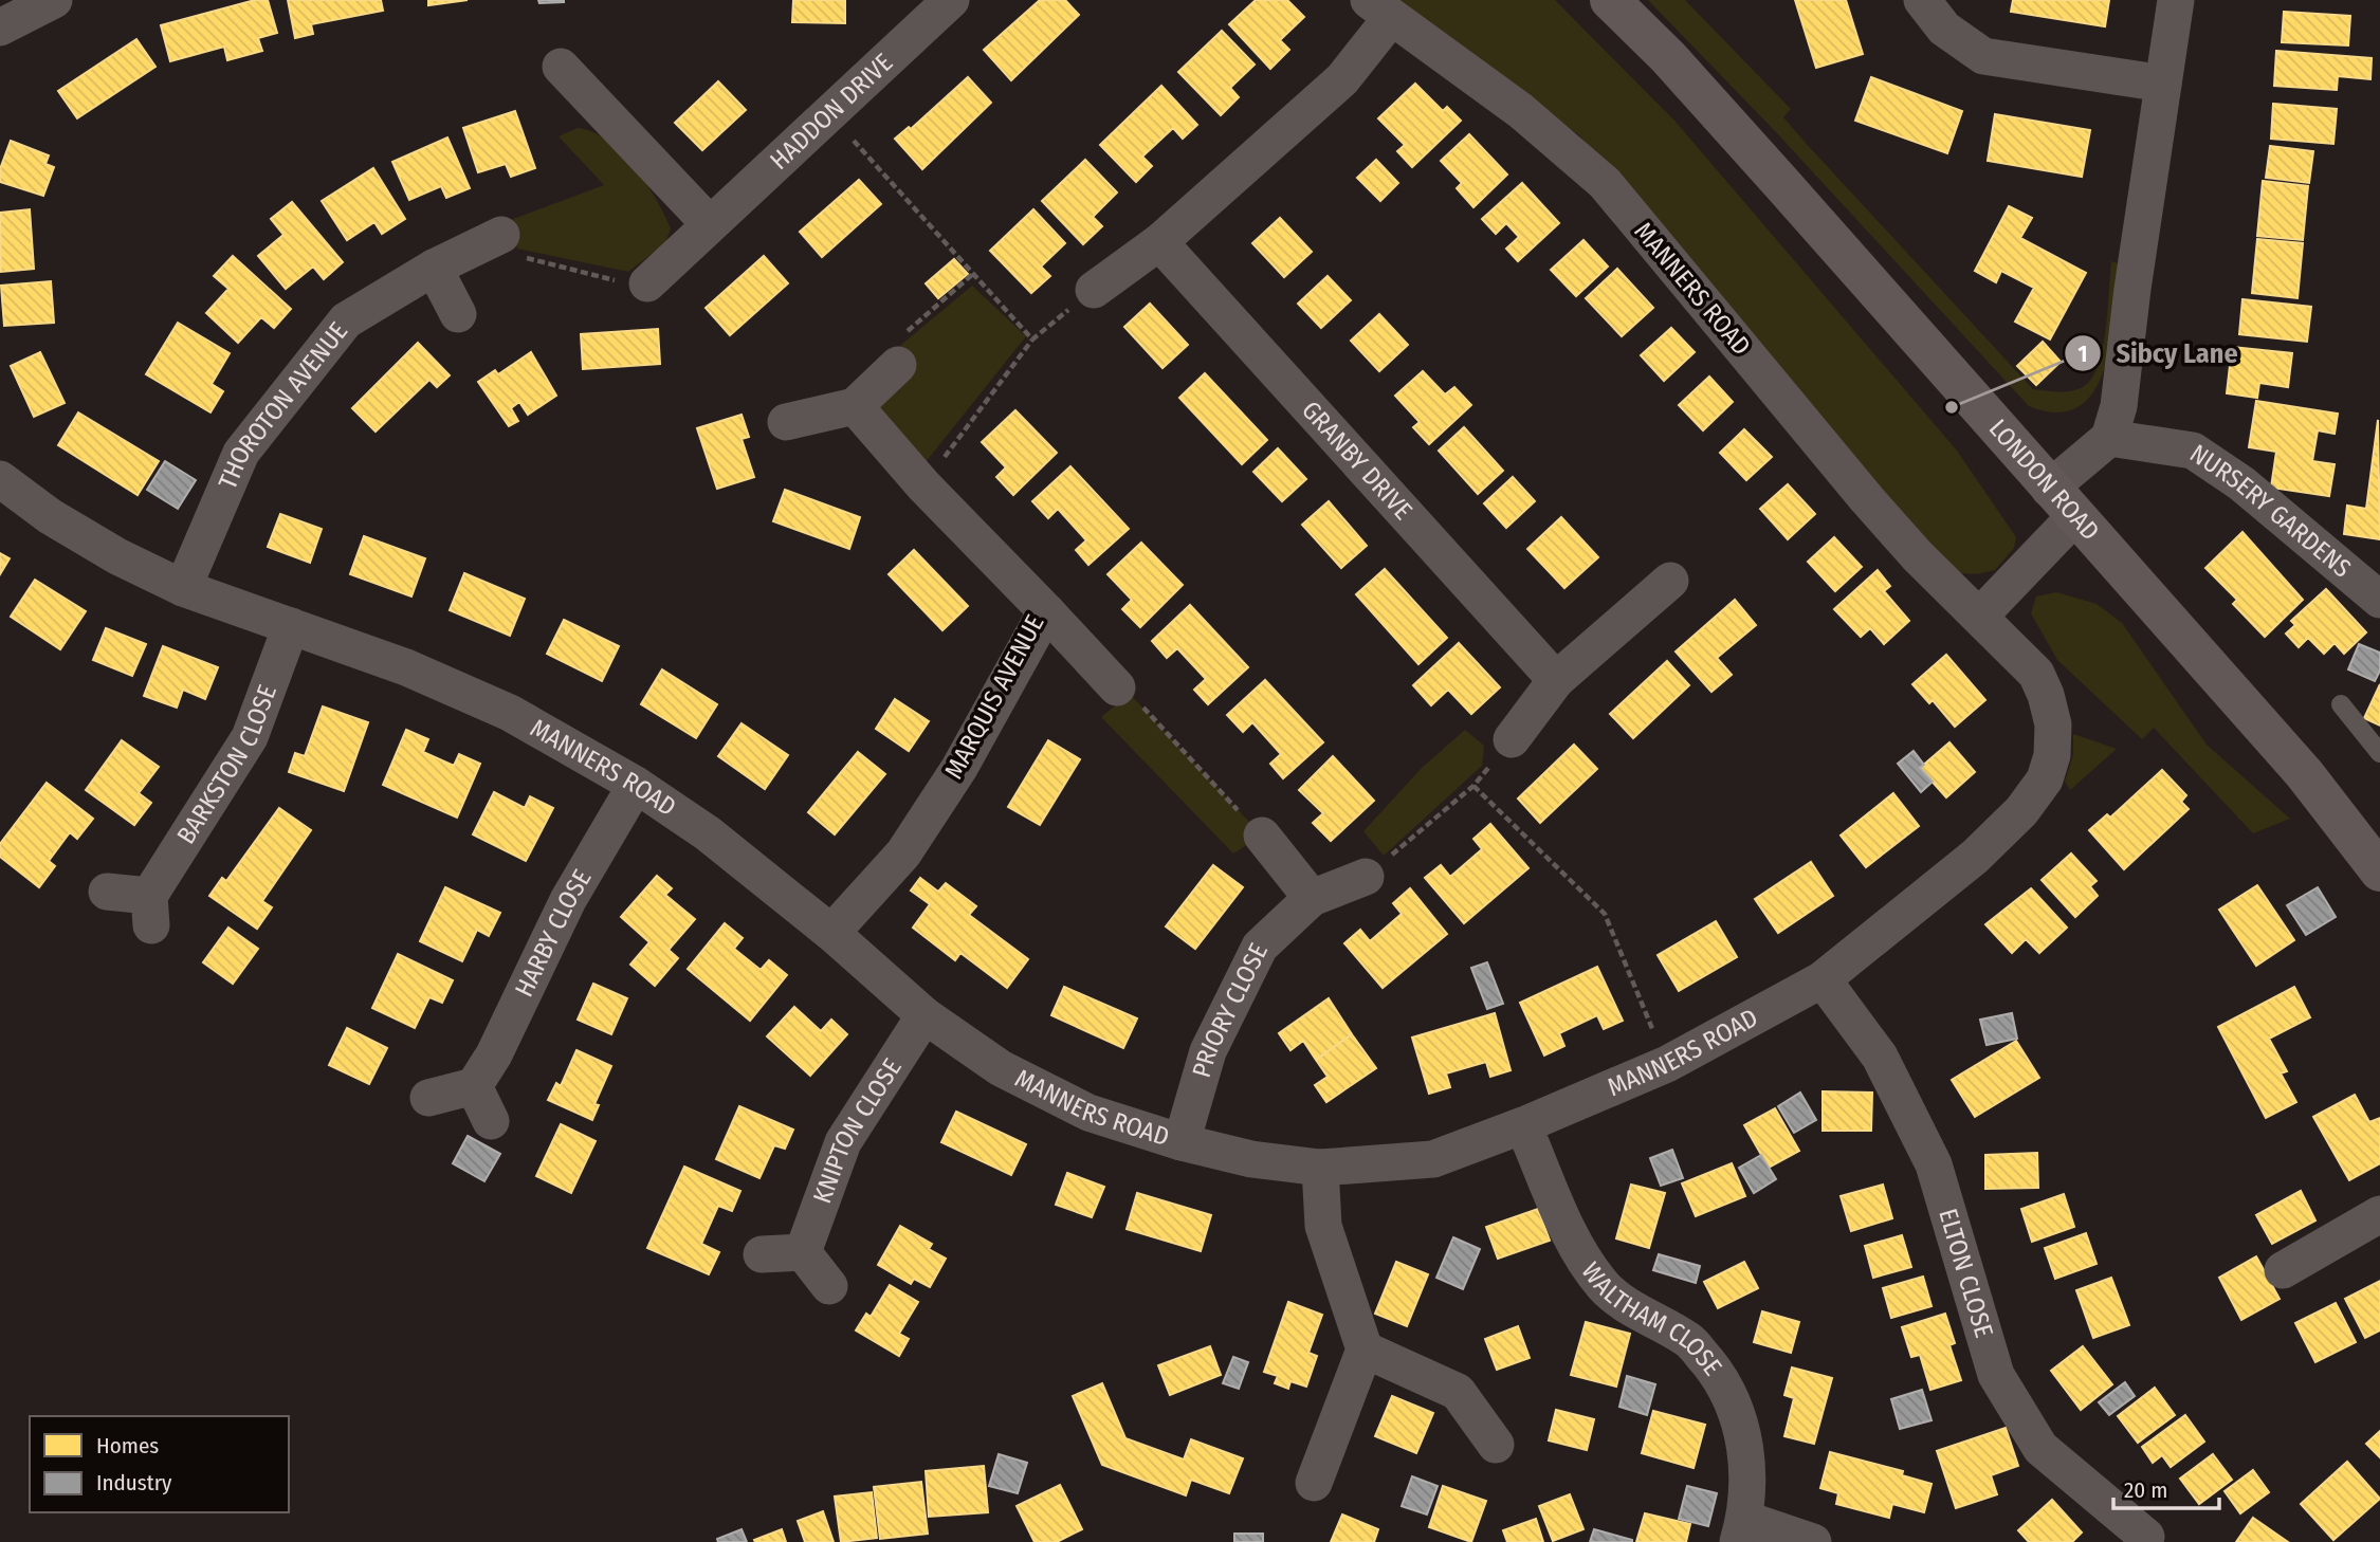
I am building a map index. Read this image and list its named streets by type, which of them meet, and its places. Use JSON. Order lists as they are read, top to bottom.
{
  "streets": {
    "main road": ["LONDON ROAD"],
    "street": [
      "HADDON DRIVE",
      "MANNERS ROAD",
      "THOROTON AVENUE",
      "GRANBY DRIVE",
      "NURSERY GARDENS",
      "MARQUIS AVENUE",
      "BARKSTON CLOSE",
      "HARBY CLOSE",
      "PRIORY CLOSE",
      "KNIPTON CLOSE",
      "ELTON CLOSE",
      "WALTHAM CLOSE"
    ]
  },
  "crossings": [
    ["MANNERS ROAD", "THOROTON AVENUE"],
    ["MANNERS ROAD", "MARQUIS AVENUE"],
    ["MANNERS ROAD", "BARKSTON CLOSE"],
    ["MANNERS ROAD", "HARBY CLOSE"],
    ["MANNERS ROAD", "PRIORY CLOSE"],
    ["MANNERS ROAD", "KNIPTON CLOSE"],
    ["MANNERS ROAD", "ELTON CLOSE"],
    ["MANNERS ROAD", "WALTHAM CLOSE"]
  ],
  "places": ["Sibcy Lane"],
  "legend": ["Homes", "Industry"],
  "scale_bar": "20 m"
}
